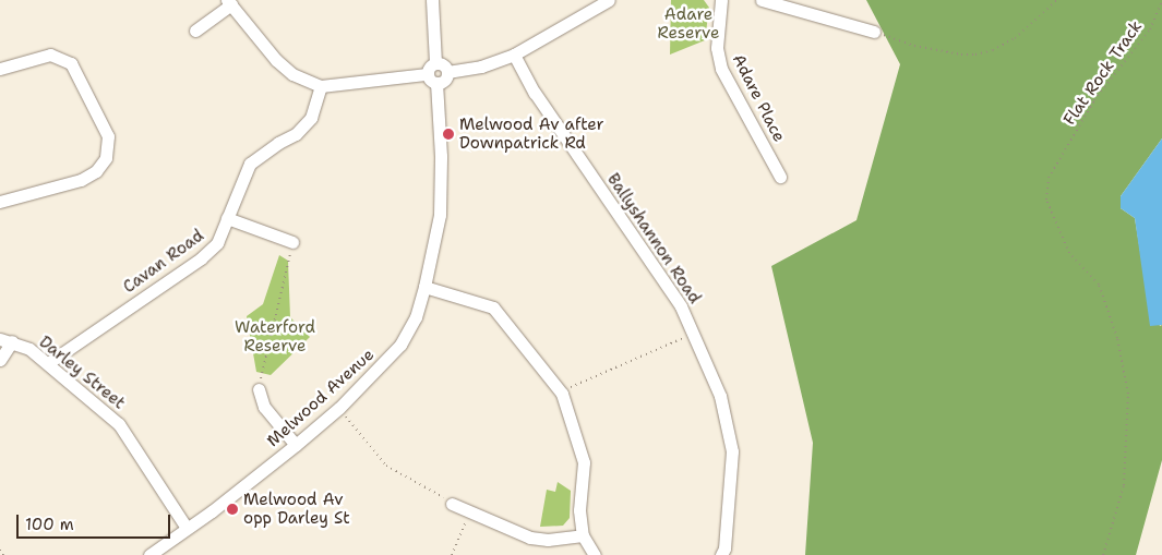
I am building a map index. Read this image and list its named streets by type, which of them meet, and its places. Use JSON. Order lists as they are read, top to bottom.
{
  "streets": {
    "street": [
      "Adare Place",
      "Ballyshannon Road",
      "Cavan Road",
      "Darley Street",
      "Melwood Avenue"
    ],
    "path": ["Flat Rock Track"]
  },
  "crossings": [
    ["Cavan Road", "Darley Street"],
    ["Darley Street", "Melwood Avenue"]
  ],
  "parks": ["Adare Reserve", "Waterford Reserve"],
  "places": ["Melwood Av after Downpatrick Rd", "Melwood Av opp Darley St"],
  "scale_bar": "100 m"
}
